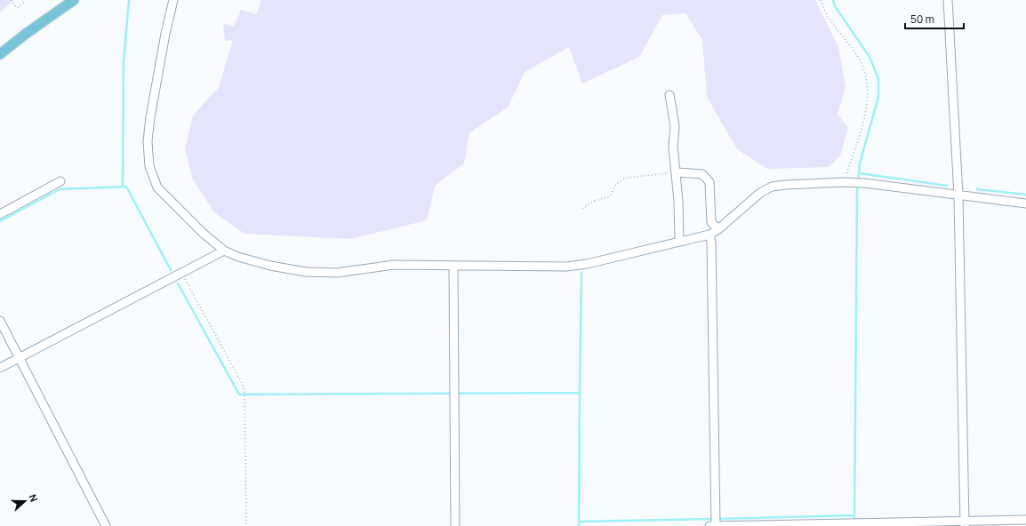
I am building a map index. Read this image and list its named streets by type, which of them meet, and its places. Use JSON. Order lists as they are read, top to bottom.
{
  "scale_bar": "50 m",
  "north": "right"
}
